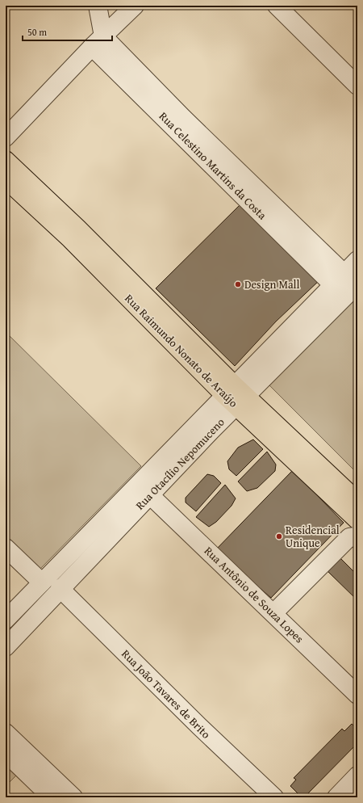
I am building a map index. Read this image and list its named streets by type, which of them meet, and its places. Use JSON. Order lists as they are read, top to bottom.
{
  "streets": {
    "main road": ["Rua Raimundo Nonato de Araújo"],
    "street": [
      "Rua Celestino Martins da Costa",
      "Rua Otacílio Nepomuceno",
      "Rua Antônio de Souza Lopes",
      "Rua João Tavares de Brito"
    ]
  },
  "crossings": [
    ["Rua Celestino Martins da Costa", "Rua Otacílio Nepomuceno"],
    ["Rua Raimundo Nonato de Araújo", "Rua Otacílio Nepomuceno"],
    ["Rua Otacílio Nepomuceno", "Rua Antônio de Souza Lopes"],
    ["Rua Otacílio Nepomuceno", "Rua João Tavares de Brito"]
  ],
  "places": ["Design Mall", "Residencial Unique"],
  "scale_bar": "50 m"
}
